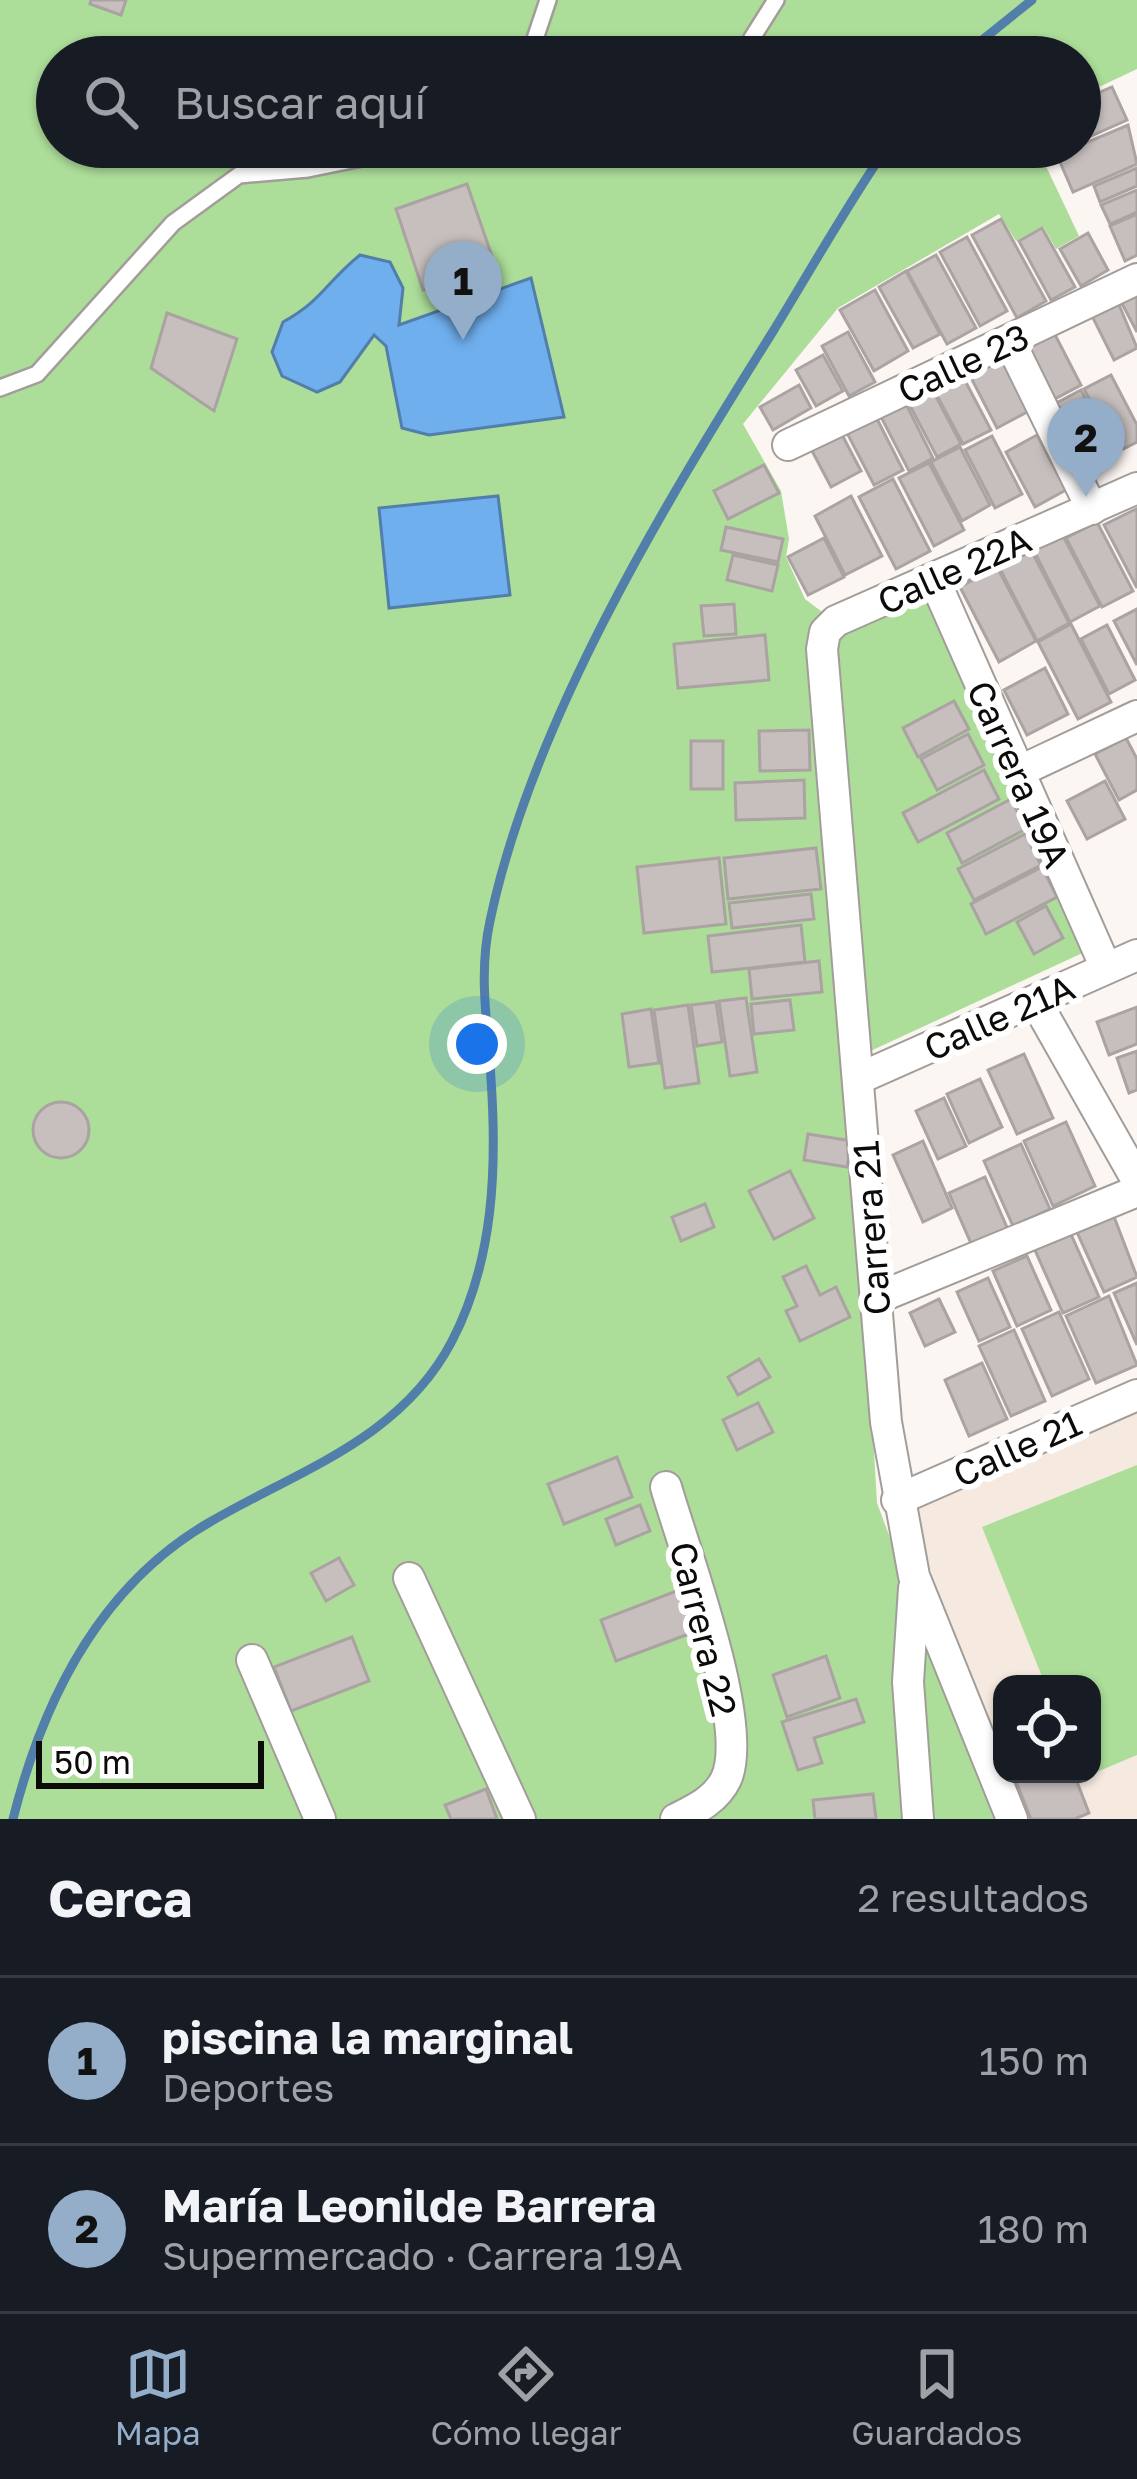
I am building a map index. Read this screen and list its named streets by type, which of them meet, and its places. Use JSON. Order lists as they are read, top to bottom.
{
  "streets": {
    "street": [
      "Calle 23",
      "Calle 22A",
      "Carrera 19A",
      "Calle 21A",
      "Carrera 21",
      "Calle 21",
      "Carrera 22"
    ]
  },
  "crossings": [
    ["Calle 22A", "Carrera 19A"],
    ["Calle 22A", "Carrera 21"],
    ["Carrera 19A", "Calle 21A"],
    ["Calle 21A", "Carrera 21"],
    ["Carrera 21", "Calle 21"]
  ],
  "scale_bar": "50 m",
  "page": {
    "search": "Buscar aquí",
    "pins": ["1", "2"],
    "scale": "50 m",
    "heading": ["Cerca", "2 resultados"],
    "list": [
      {
        "mark": "1",
        "name": "piscina la marginal",
        "note": "Deportes",
        "value": "150 m"
      },
      {
        "mark": "2",
        "name": "María Leonilde Barrera",
        "note": "Supermercado · Carrera 19A",
        "value": "180 m"
      }
    ],
    "nav": ["Mapa", "Cómo llegar", "Guardados"]
  }
}
